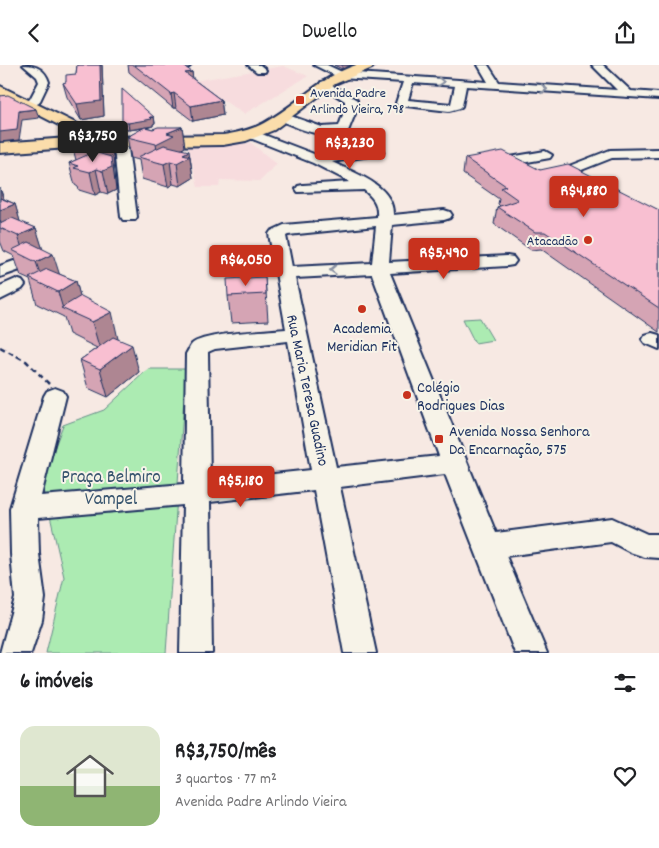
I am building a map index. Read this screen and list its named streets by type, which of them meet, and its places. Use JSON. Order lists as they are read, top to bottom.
{
  "streets": {
    "street": ["Rua Maria Teresa Guadino"]
  },
  "parks": ["Praça Belmiro Vampel"],
  "places": {
    "transit": ["Avenida Padre Arlindo Vieira, 798", "Avenida Nossa Senhora Da Encarnação, 575"],
    "other": ["Atacadão", "Academia Meridian Fit", "Colégio Rodrigues Dias"]
  },
  "page": {
    "header": "Dwello",
    "price": [
      "R$3,750",
      "R$3,230",
      "R$4,880",
      "R$5,490",
      "R$6,050",
      "R$5,180"
    ],
    "heading": "6 imóveis",
    "list": [
      {
        "name": "R$3,750/mês",
        "note": "3 quartos · 77 m² · Avenida Padre Arlindo Vieira"
      }
    ]
  }
}
